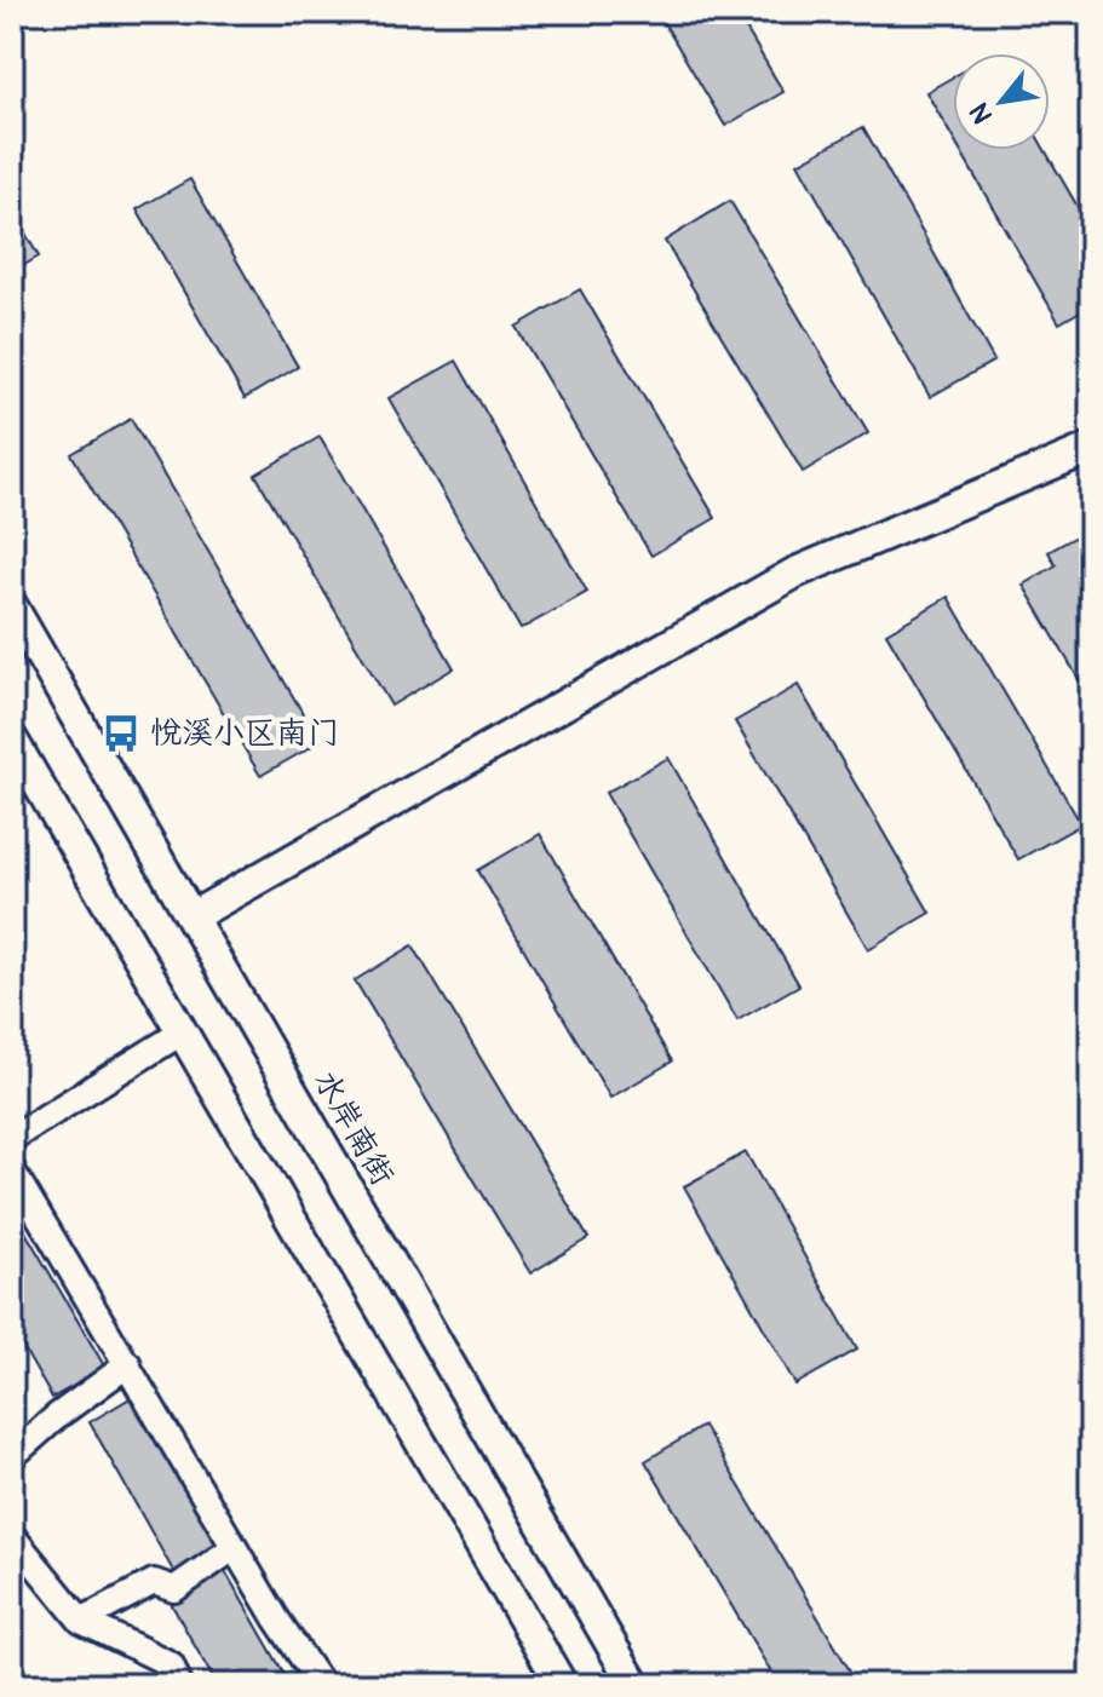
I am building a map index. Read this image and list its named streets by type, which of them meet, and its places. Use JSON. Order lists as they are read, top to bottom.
{
  "streets": {
    "street": ["水岸南街"]
  },
  "places": {
    "bus stop": ["悦溪小区南门"]
  },
  "north": "bottom left"
}
